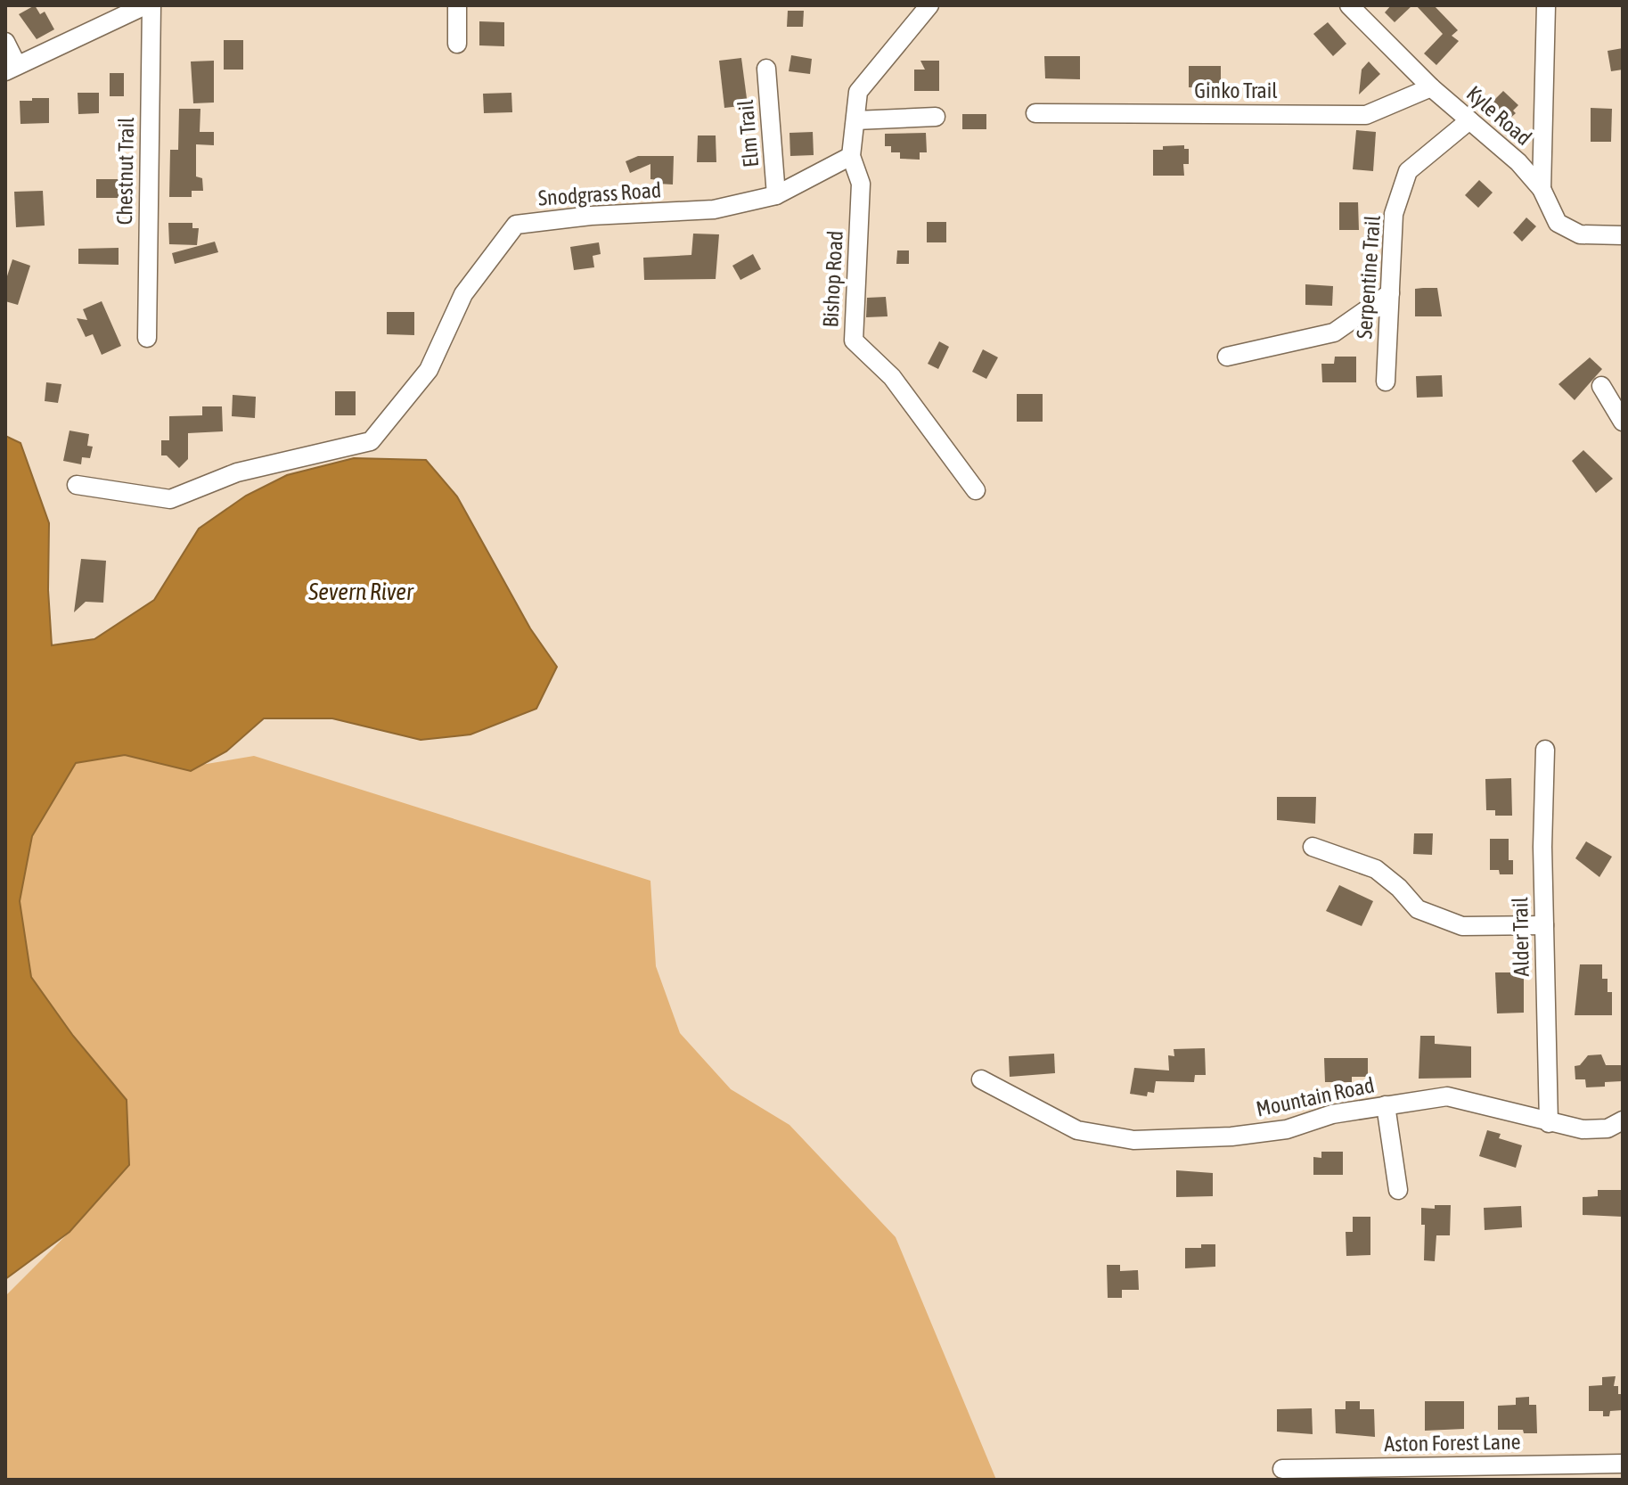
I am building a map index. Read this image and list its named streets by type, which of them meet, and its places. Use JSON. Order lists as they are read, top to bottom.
{
  "streets": {
    "street": [
      "Ginko Trail",
      "Kyle Road",
      "Elm Trail",
      "Chestnut Trail",
      "Snodgrass Road",
      "Serpentine Trail",
      "Bishop Road",
      "Alder Trail",
      "Mountain Road",
      "Aston Forest Lane"
    ]
  },
  "crossings": [
    ["Ginko Trail", "Kyle Road"],
    ["Kyle Road", "Serpentine Trail"],
    ["Elm Trail", "Snodgrass Road"],
    ["Snodgrass Road", "Bishop Road"],
    ["Alder Trail", "Mountain Road"]
  ],
  "water": ["Severn River"]
}
